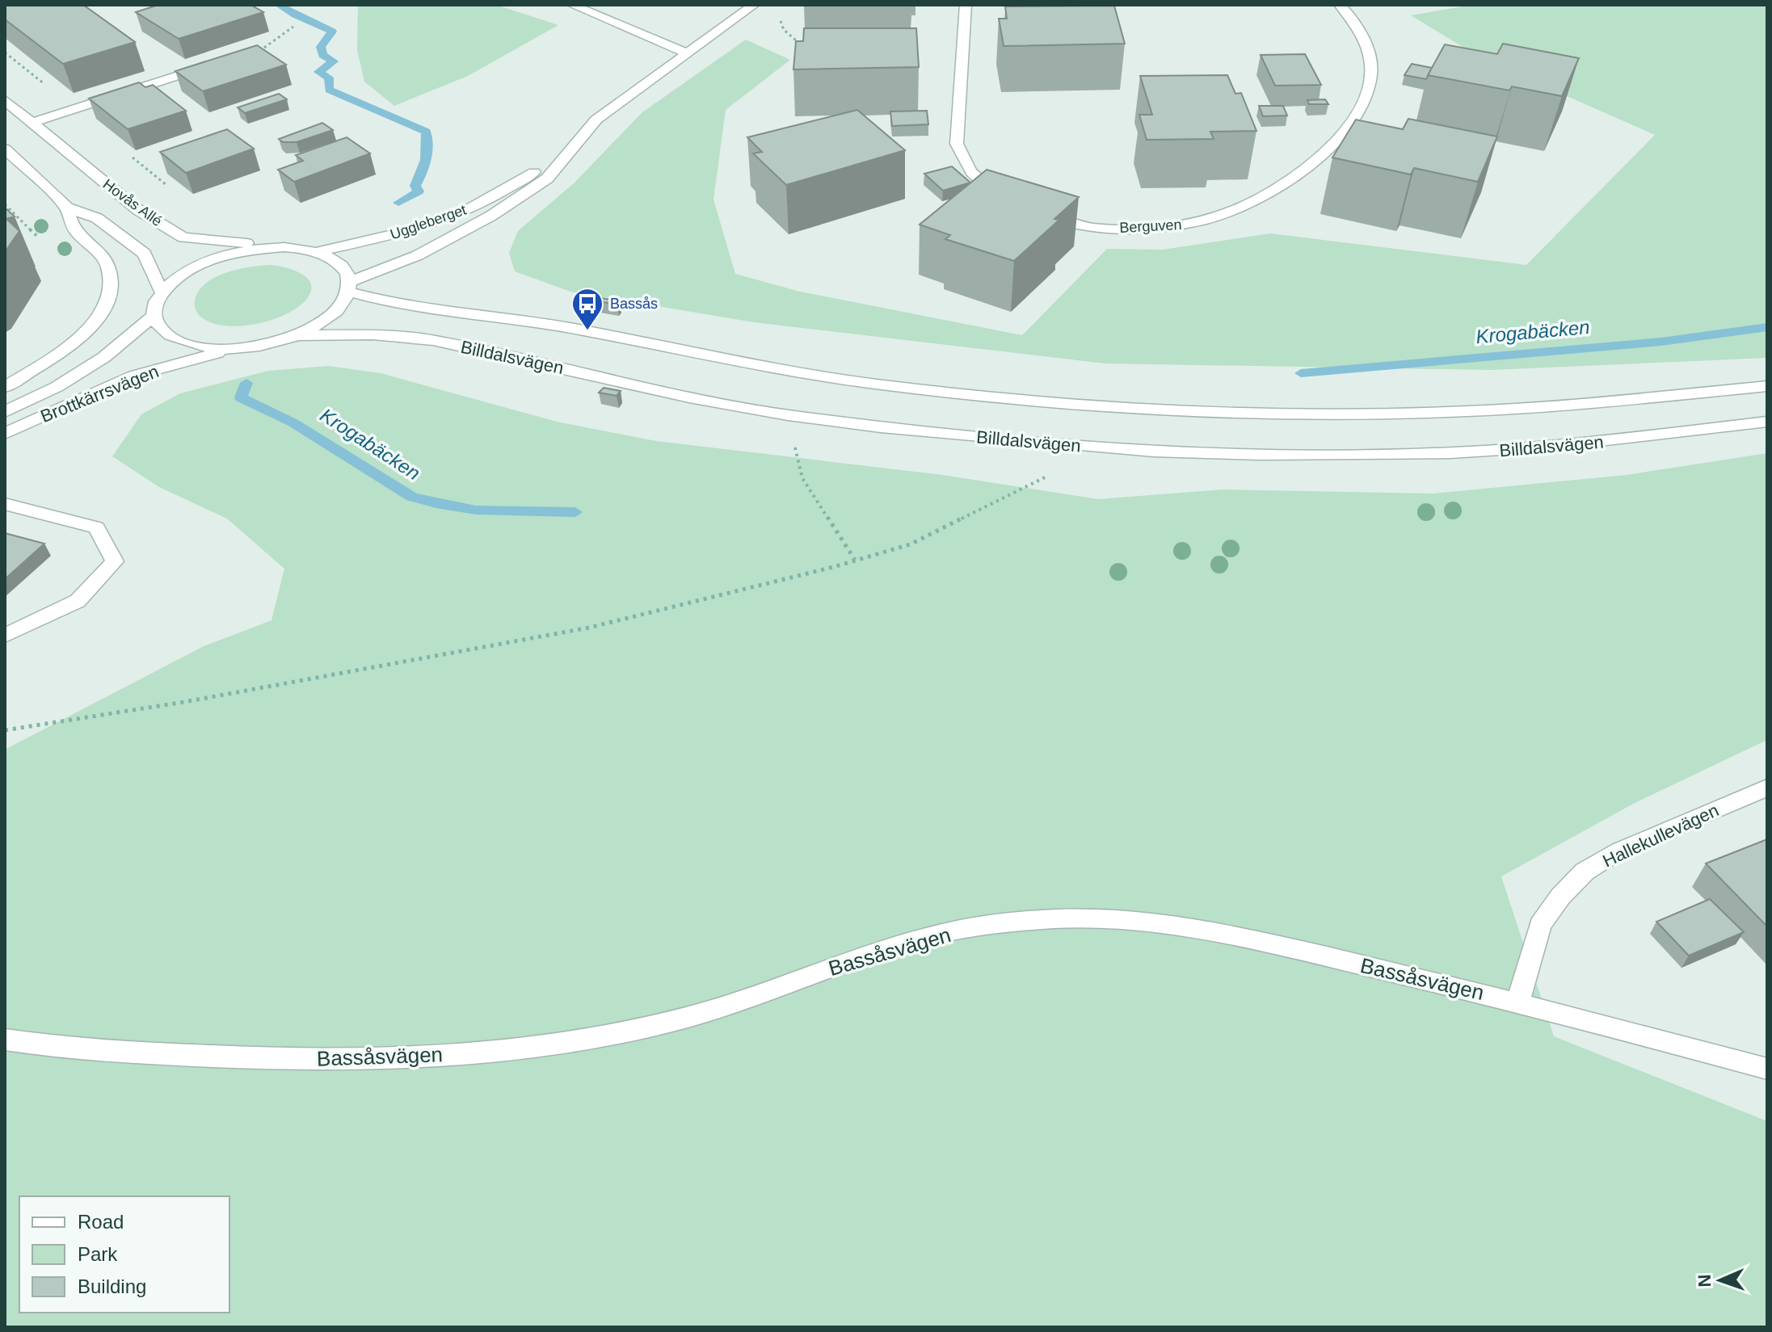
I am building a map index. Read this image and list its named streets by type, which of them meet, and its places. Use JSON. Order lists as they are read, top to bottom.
{
  "streets": {
    "street": [
      "Hovås Allé",
      "Uggleberget",
      "Berguven",
      "Billdalsvägen",
      "Brottkärrsvägen",
      "Hallekullevägen",
      "Bassåsvägen"
    ]
  },
  "crossings": [
    ["Uggleberget", "Billdalsvägen"],
    ["Billdalsvägen", "Brottkärrsvägen"],
    ["Hallekullevägen", "Bassåsvägen"]
  ],
  "water": ["Krogabäcken"],
  "places": {
    "bus stop": ["Bassås"]
  },
  "legend": ["Road", "Park", "Building"],
  "north": "left"
}
